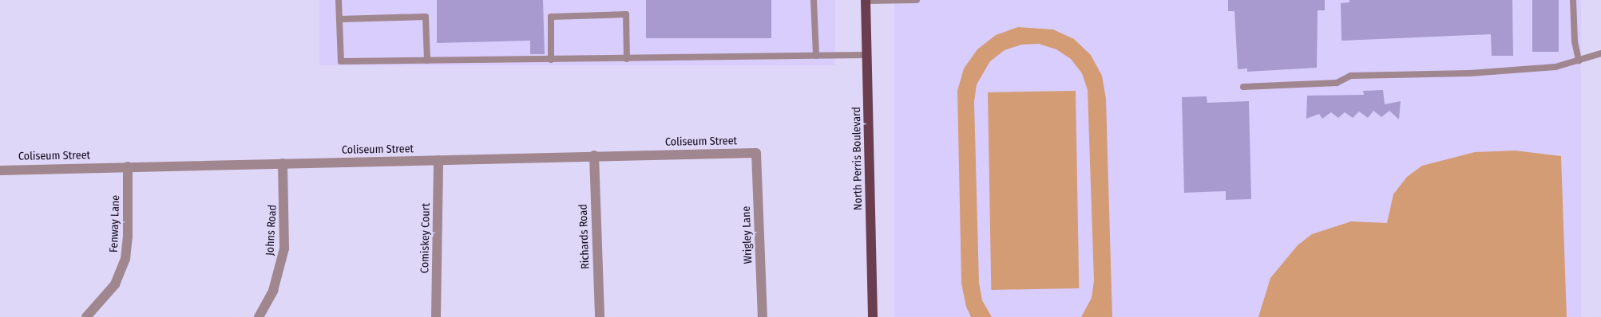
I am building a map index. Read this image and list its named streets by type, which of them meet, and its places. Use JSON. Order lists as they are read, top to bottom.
{
  "streets": {
    "main road": ["North Perris Boulevard"],
    "street": [
      "Coliseum Street",
      "Fenway Lane",
      "Johns Road",
      "Wrigley Lane",
      "Richards Road",
      "Comiskey Court"
    ]
  },
  "crossings": [
    ["Coliseum Street", "Fenway Lane"],
    ["Coliseum Street", "Johns Road"],
    ["Coliseum Street", "Wrigley Lane"],
    ["Coliseum Street", "Richards Road"],
    ["Coliseum Street", "Comiskey Court"]
  ]
}
